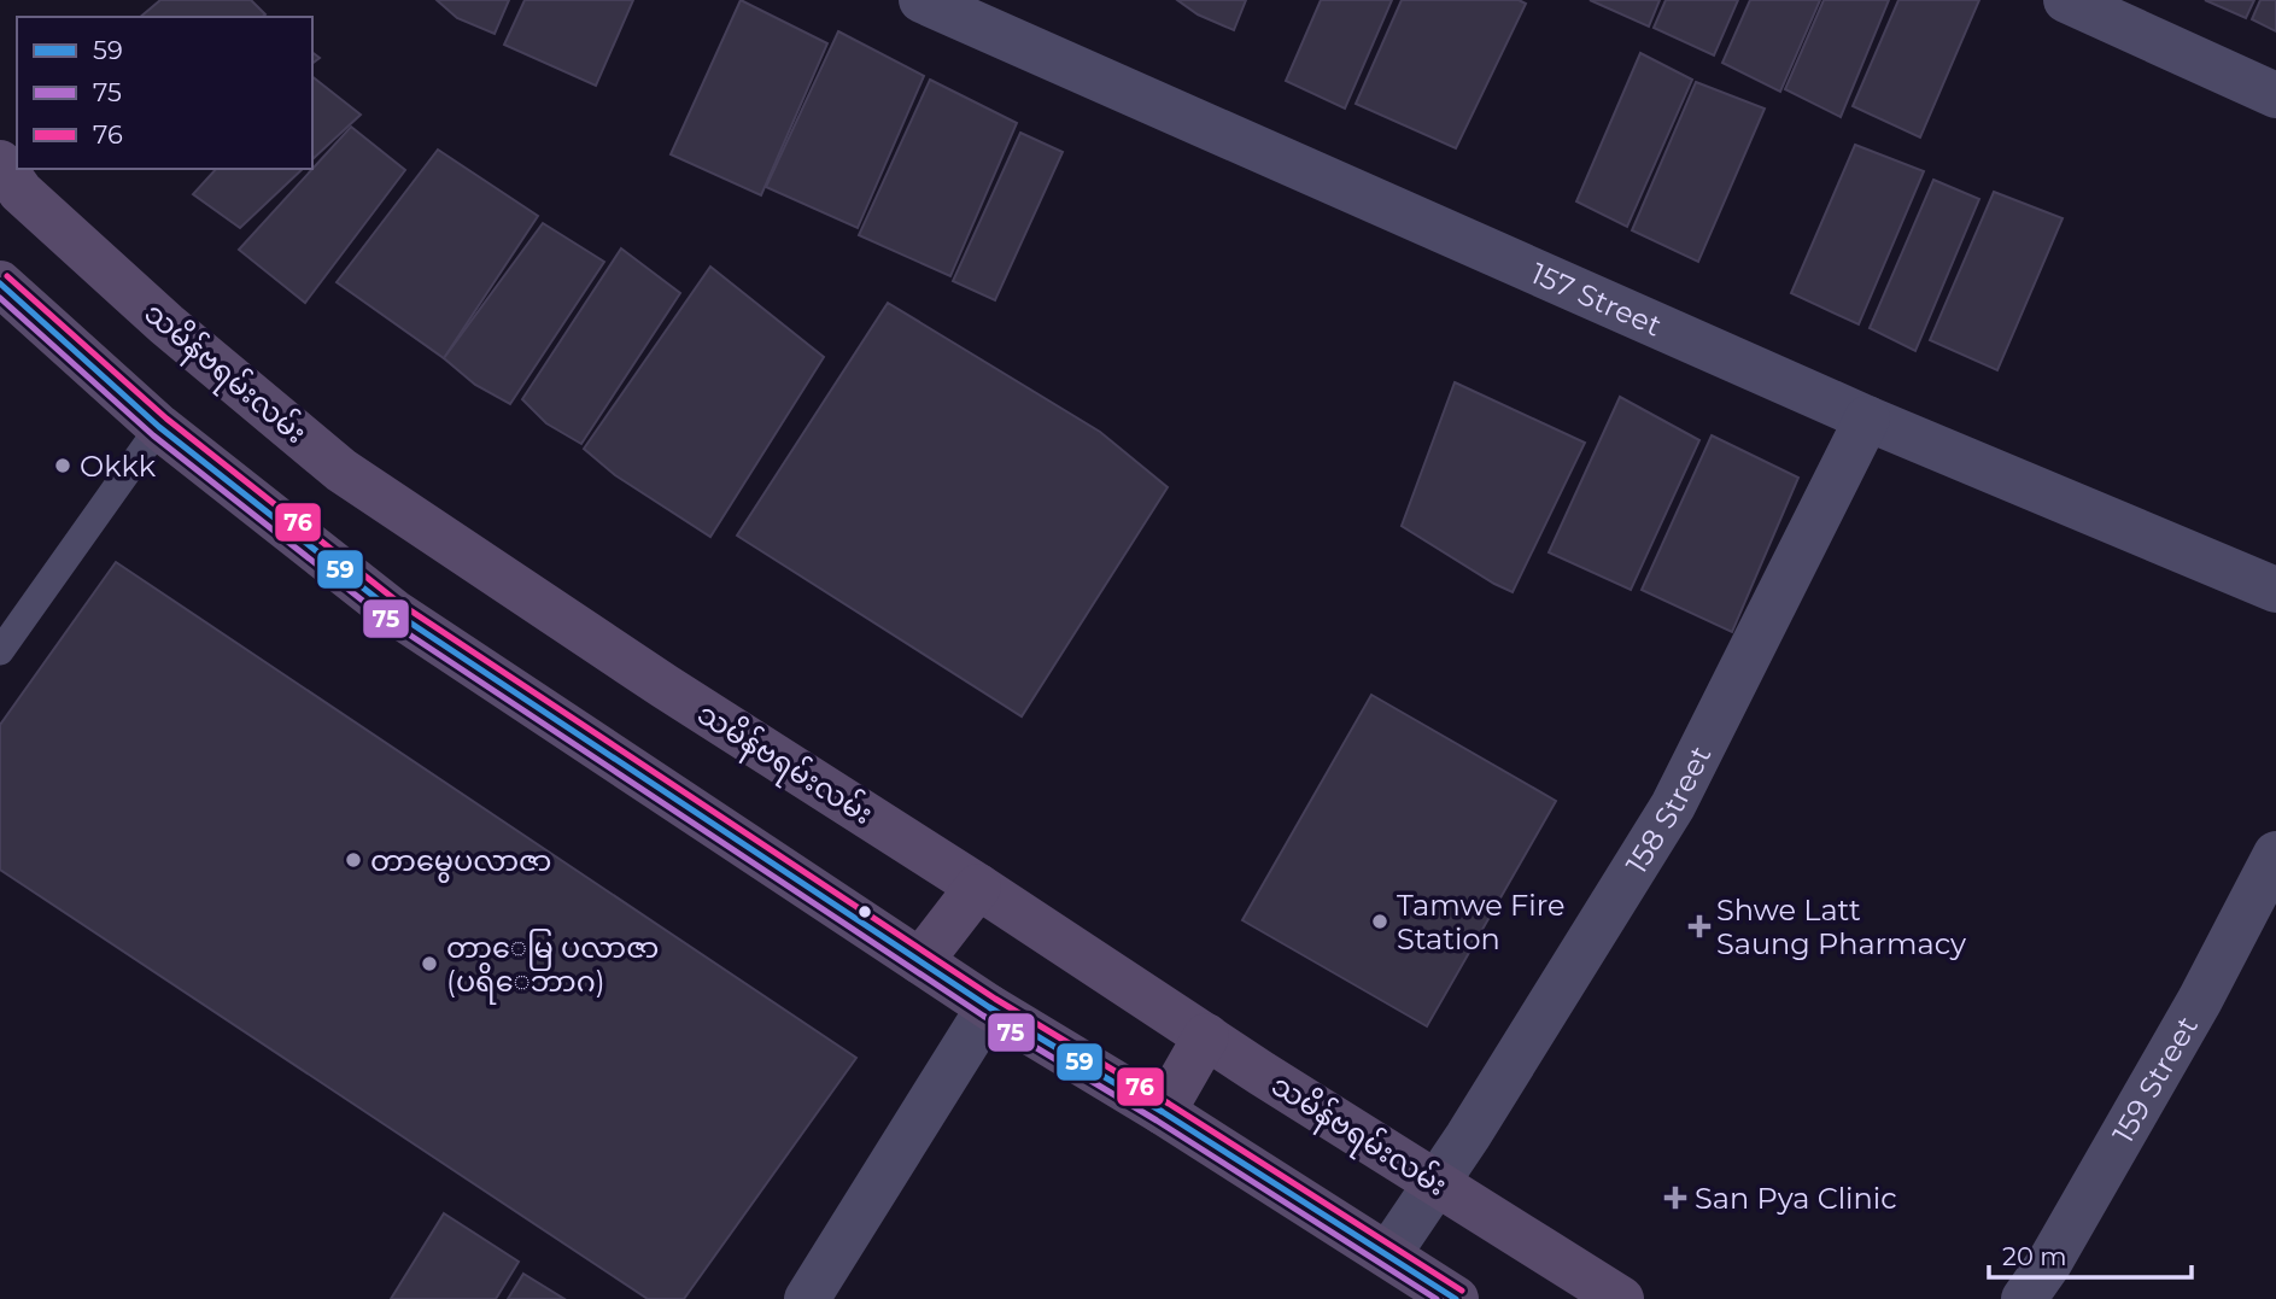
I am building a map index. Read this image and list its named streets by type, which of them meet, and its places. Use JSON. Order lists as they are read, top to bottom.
{
  "streets": {
    "main road": ["သမိန်ဗရမ်းလမ်း"],
    "street": ["157 Street", "158 Street", "159 Street"]
  },
  "crossings": [
    ["157 Street", "158 Street"],
    ["သမိန်ဗရမ်းလမ်း", "158 Street"]
  ],
  "places": {
    "other": [
      "Okkk",
      "တာမွေပလာဇာ",
      "Tamwe Fire Station",
      "တာေမြ ပလာဇာ (ပရိေဘာဂ)"
    ],
    "health": ["Shwe Latt Saung Pharmacy", "San Pya Clinic"]
  },
  "lines": ["transit line 76", "transit line 59", "transit line 75"],
  "legend": ["59", "75", "76"],
  "scale_bar": "20 m"
}
